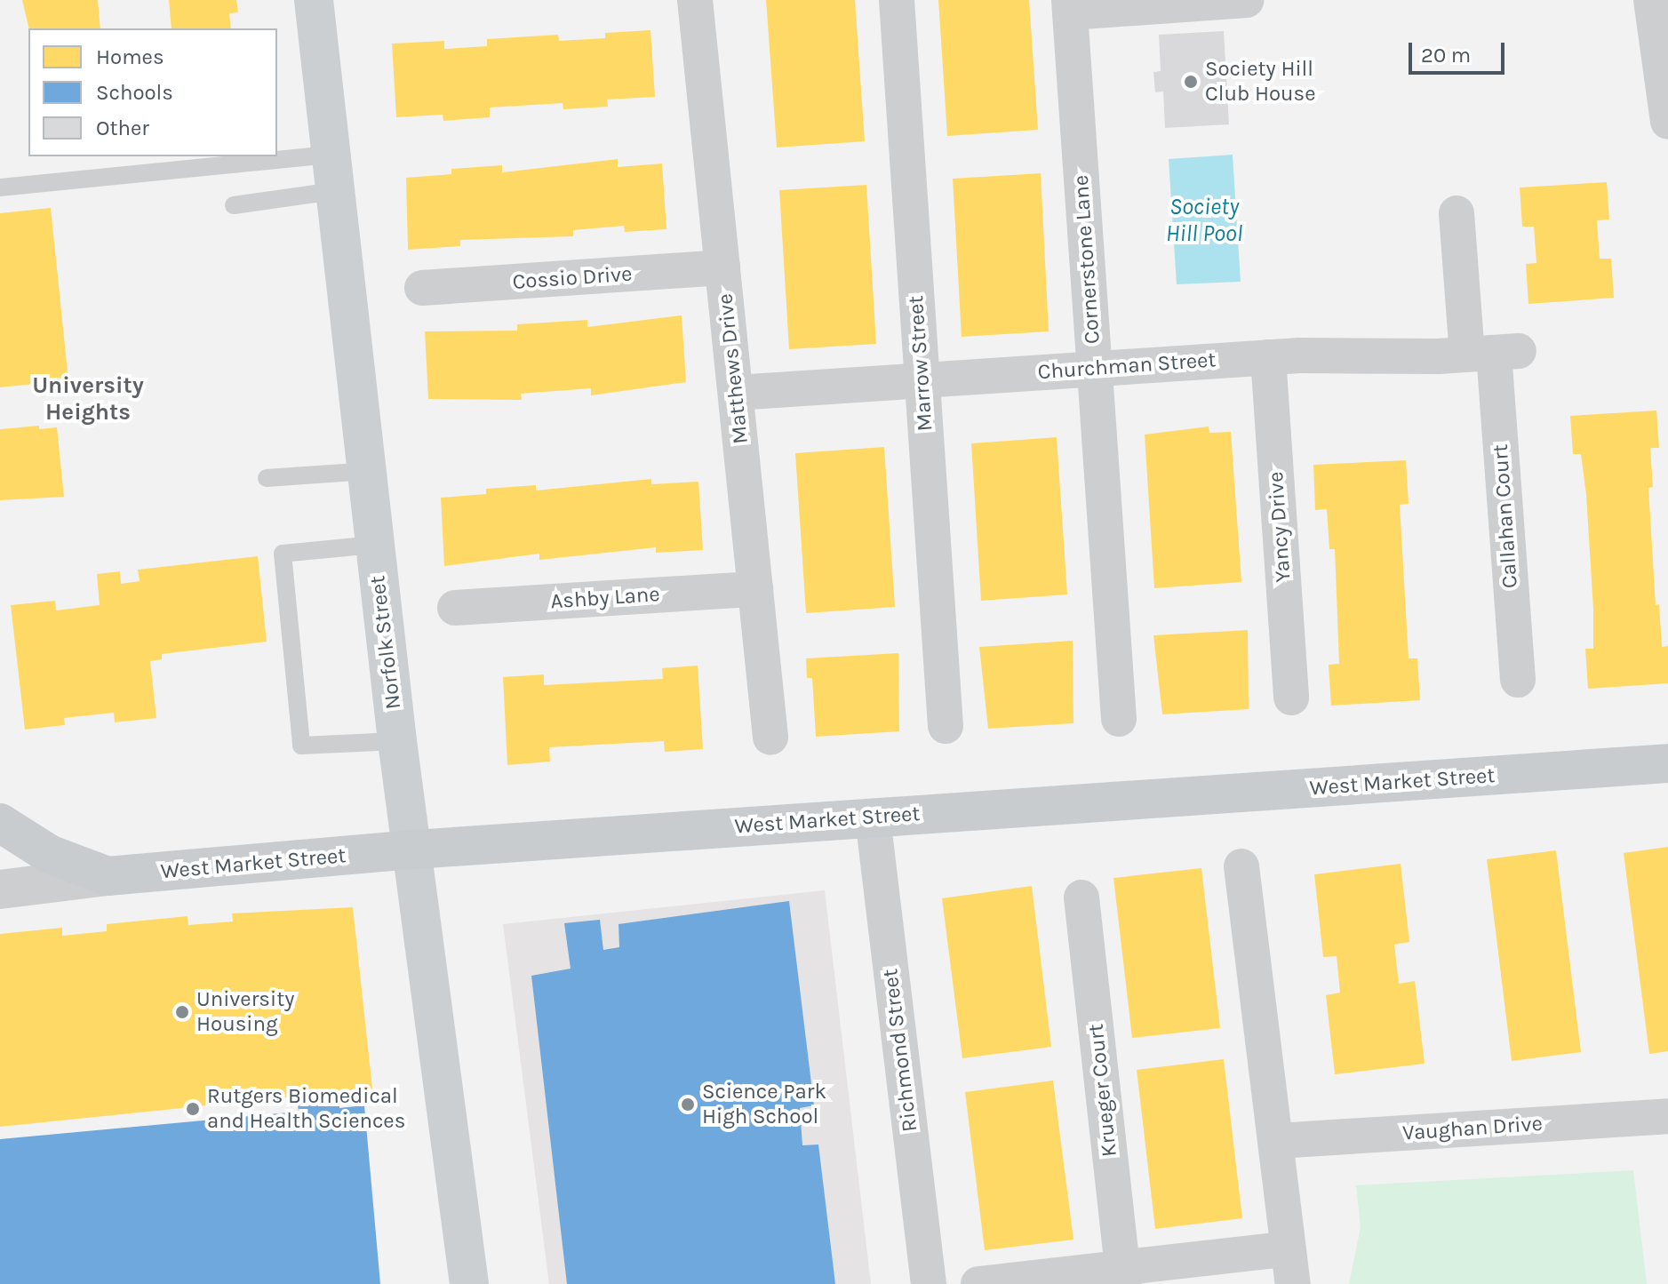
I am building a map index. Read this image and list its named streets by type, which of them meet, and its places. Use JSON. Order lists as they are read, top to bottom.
{
  "streets": {
    "main road": ["Norfolk Street", "West Market Street"],
    "street": [
      "Cornerstone Lane",
      "Cossio Drive",
      "Marrow Street",
      "Churchman Street",
      "Matthews Drive",
      "Callahan Court",
      "Yancy Drive",
      "Ashby Lane",
      "Richmond Street",
      "Krueger Court",
      "Vaughan Drive"
    ]
  },
  "crossings": [
    ["Cornerstone Lane", "Churchman Street"],
    ["Cossio Drive", "Matthews Drive"],
    ["Marrow Street", "Churchman Street"],
    ["Churchman Street", "Matthews Drive"],
    ["Churchman Street", "Callahan Court"],
    ["Churchman Street", "Yancy Drive"],
    ["Matthews Drive", "Ashby Lane"],
    ["Norfolk Street", "West Market Street"],
    ["West Market Street", "Richmond Street"]
  ],
  "districts": ["University Heights"],
  "water": ["Society Hill Pool"],
  "places": [
    "Society Hill Club House",
    "University Housing",
    "Science Park High School",
    "Rutgers Biomedical and Health Sciences"
  ],
  "legend": ["Homes", "Schools", "Other"],
  "scale_bar": "20 m"
}
